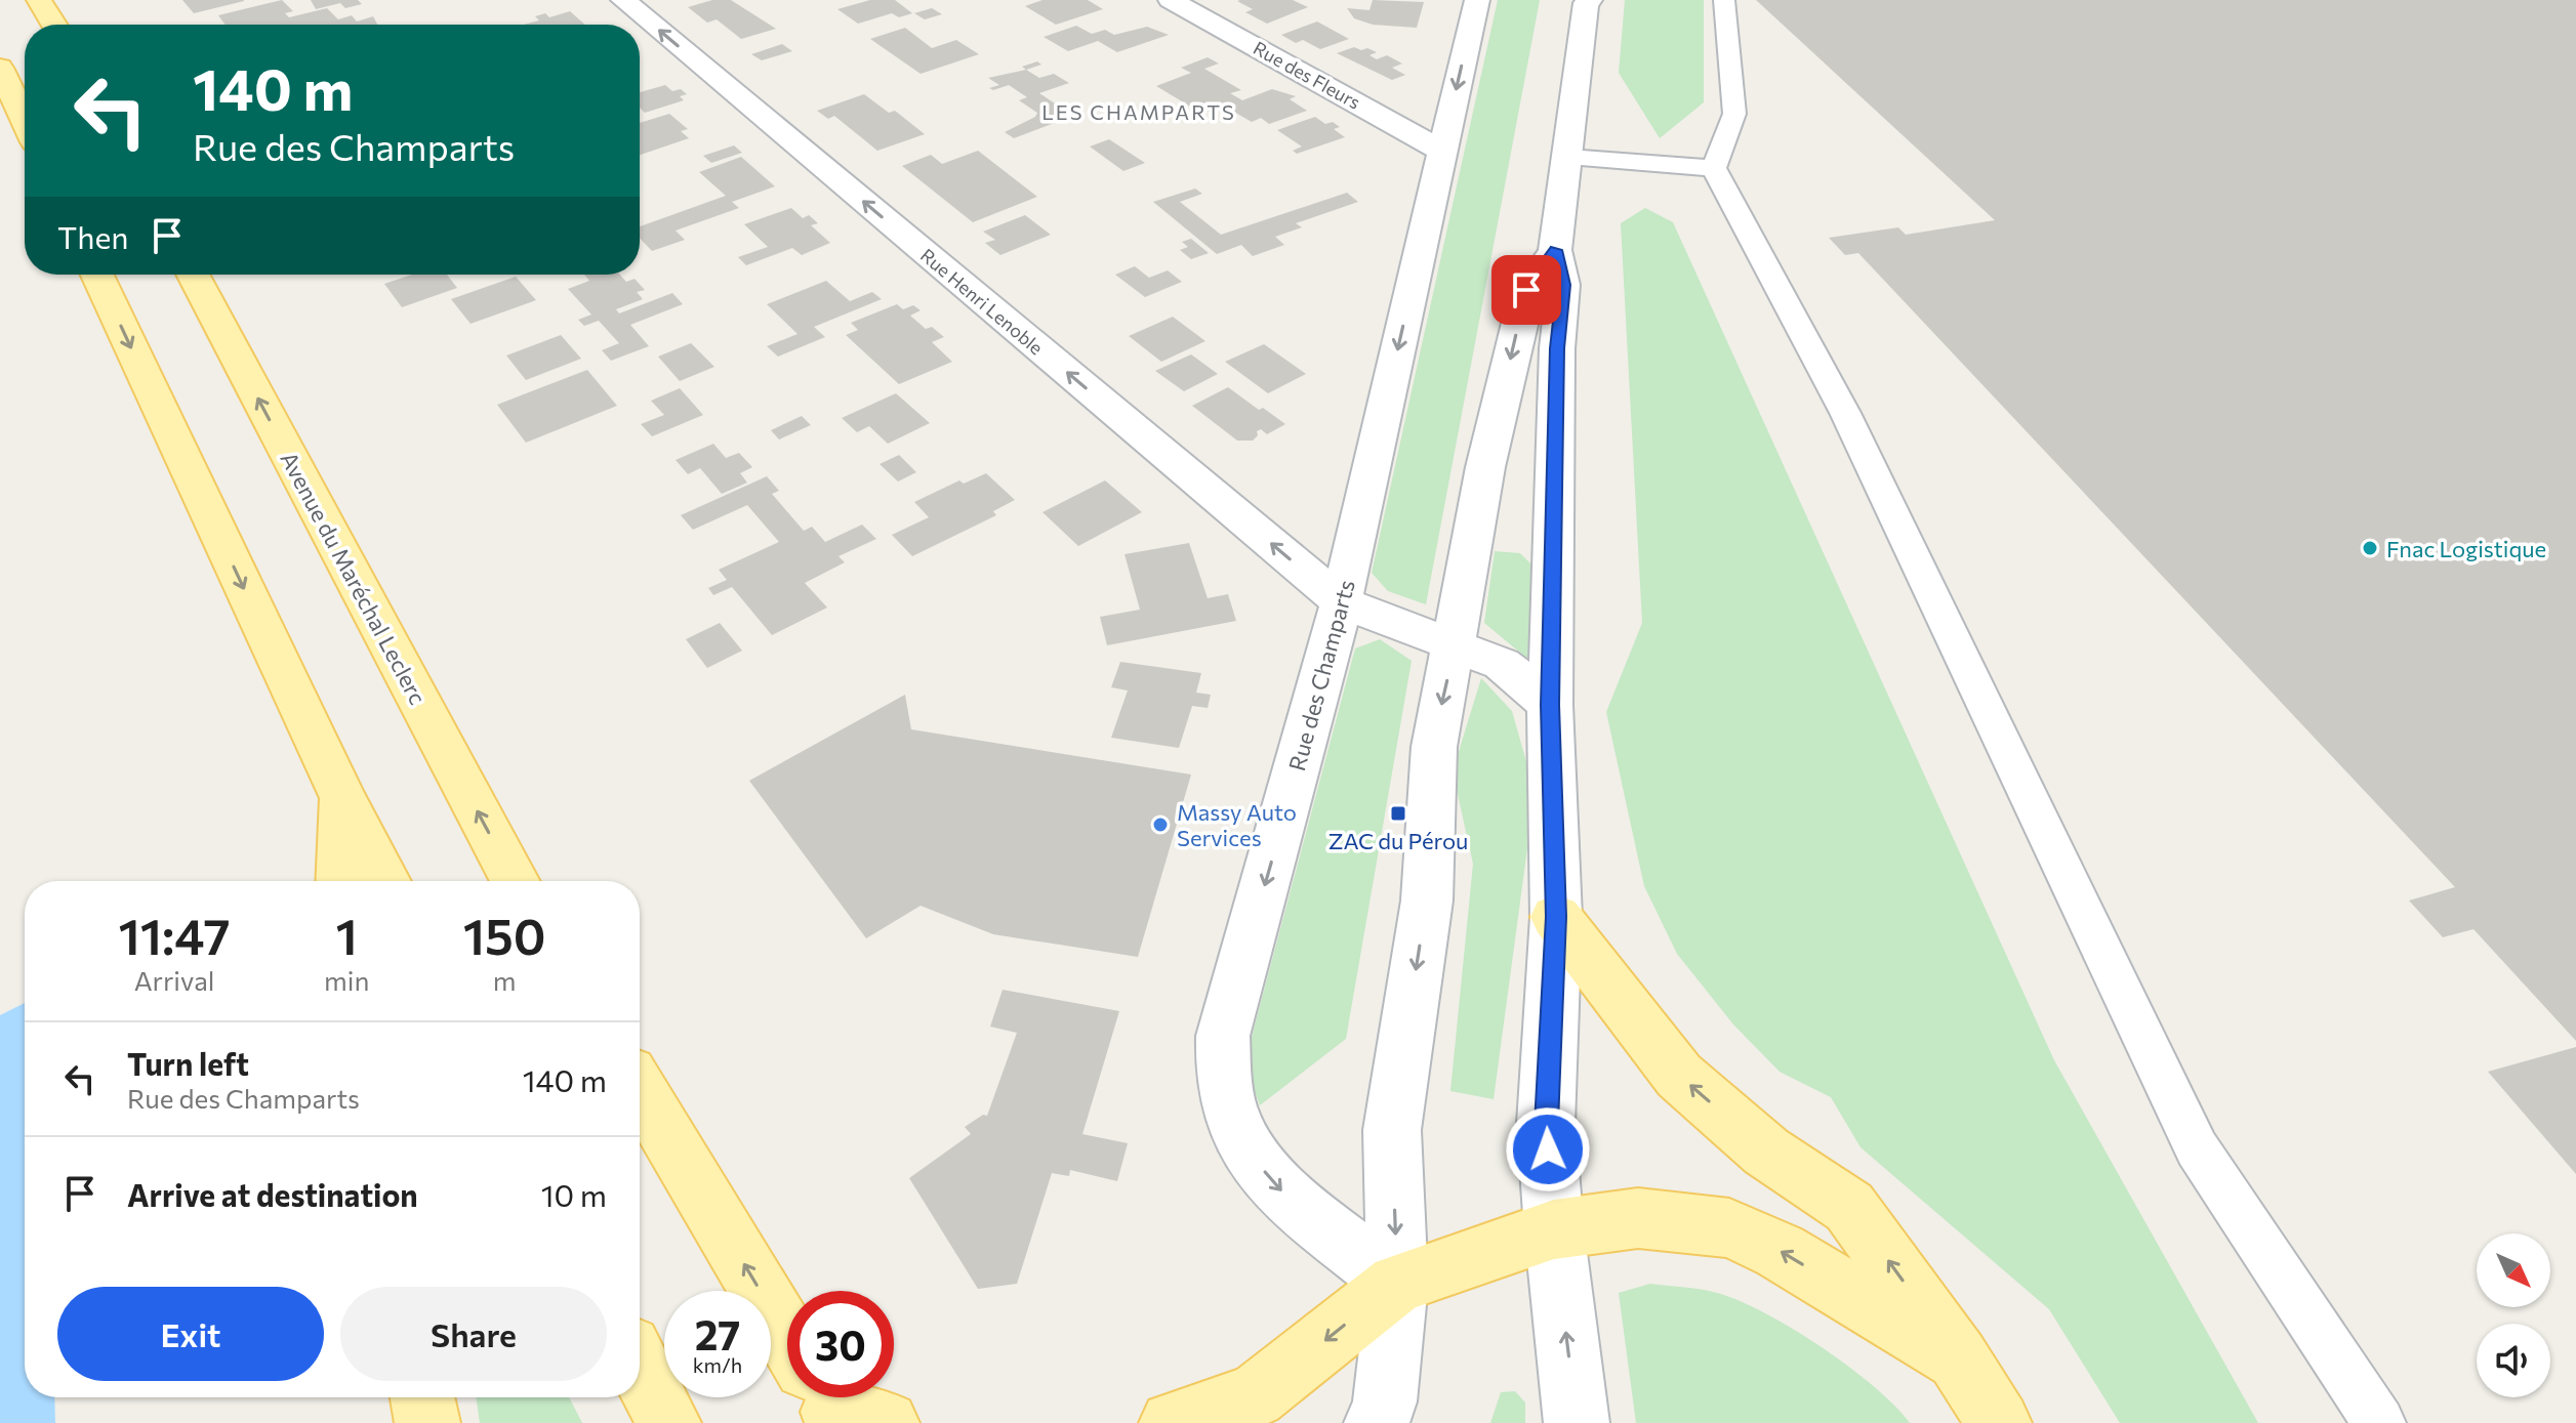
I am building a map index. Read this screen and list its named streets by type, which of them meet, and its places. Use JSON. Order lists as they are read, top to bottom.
{
  "streets": {
    "main road": ["Avenue du Maréchal Leclerc"],
    "street": ["Rue des Fleurs", "Rue Henri Lenoble", "Rue des Champarts"]
  },
  "crossings": [
    ["Rue des Fleurs", "Rue des Champarts"],
    ["Rue Henri Lenoble", "Rue des Champarts"]
  ],
  "one_way": ["Rue Henri Lenoble"],
  "districts": ["LES CHAMPARTS"],
  "places": {
    "other": ["Fnac Logistique", "Massy Auto Services"],
    "transit": ["ZAC du Pérou"]
  },
  "north": "bottom right",
  "page": {
    "turn": ["140 m", "Rue des Champarts"],
    "then": "Then",
    "eta": [
      "11:47",
      "Arrival",
      "1",
      "min",
      "150",
      "m"
    ],
    "list": [
      {
        "name": "Turn left",
        "note": "Rue des Champarts",
        "value": "140 m"
      },
      {
        "name": "Arrive at destination",
        "value": "10 m"
      }
    ],
    "buttons": ["Exit", "Share"],
    "speed": "27 km/h",
    "limit": "30"
  }
}
